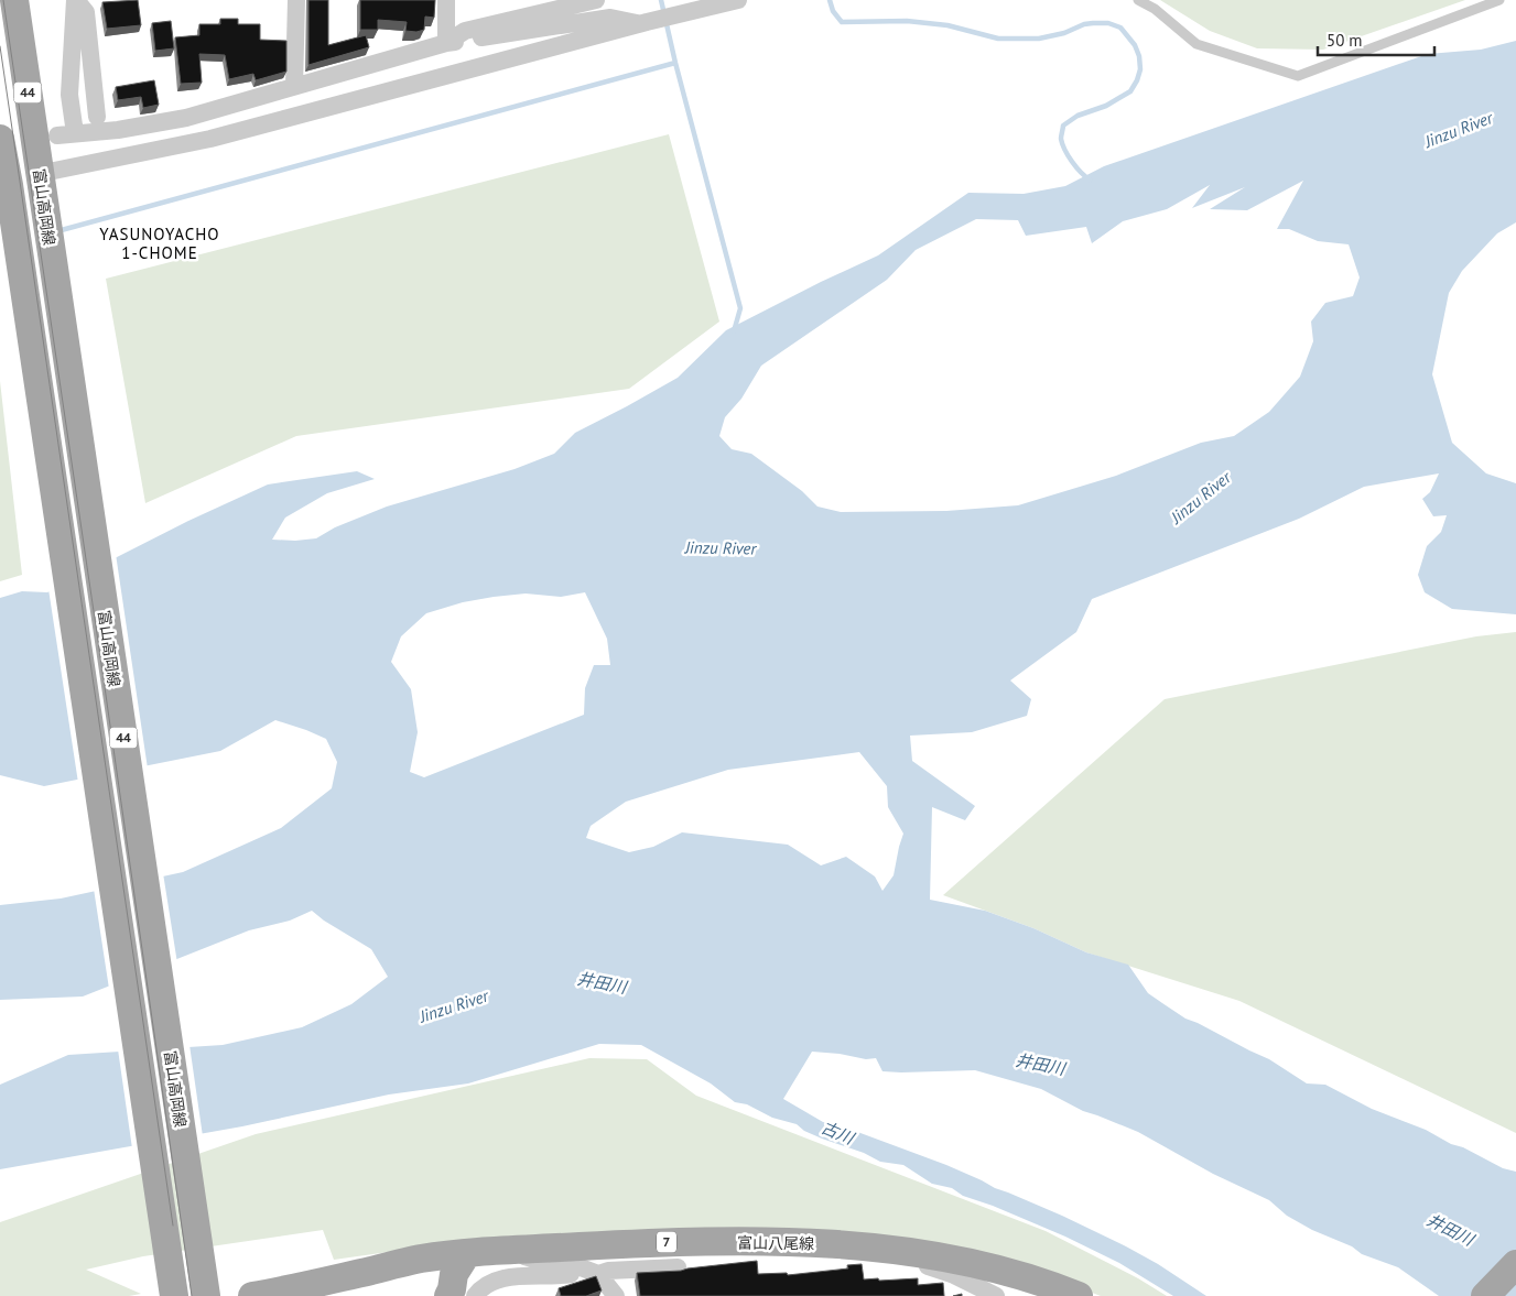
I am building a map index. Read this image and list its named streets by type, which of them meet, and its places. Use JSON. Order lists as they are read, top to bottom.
{
  "streets": {
    "main road": [
      "44",
      "富山高岡線",
      "7",
      "富山八尾線"
    ]
  },
  "districts": ["YASUNOYACHO 1-CHOME"],
  "water": ["Jinzu River", "井田川", "古川"],
  "scale_bar": "50 m"
}
